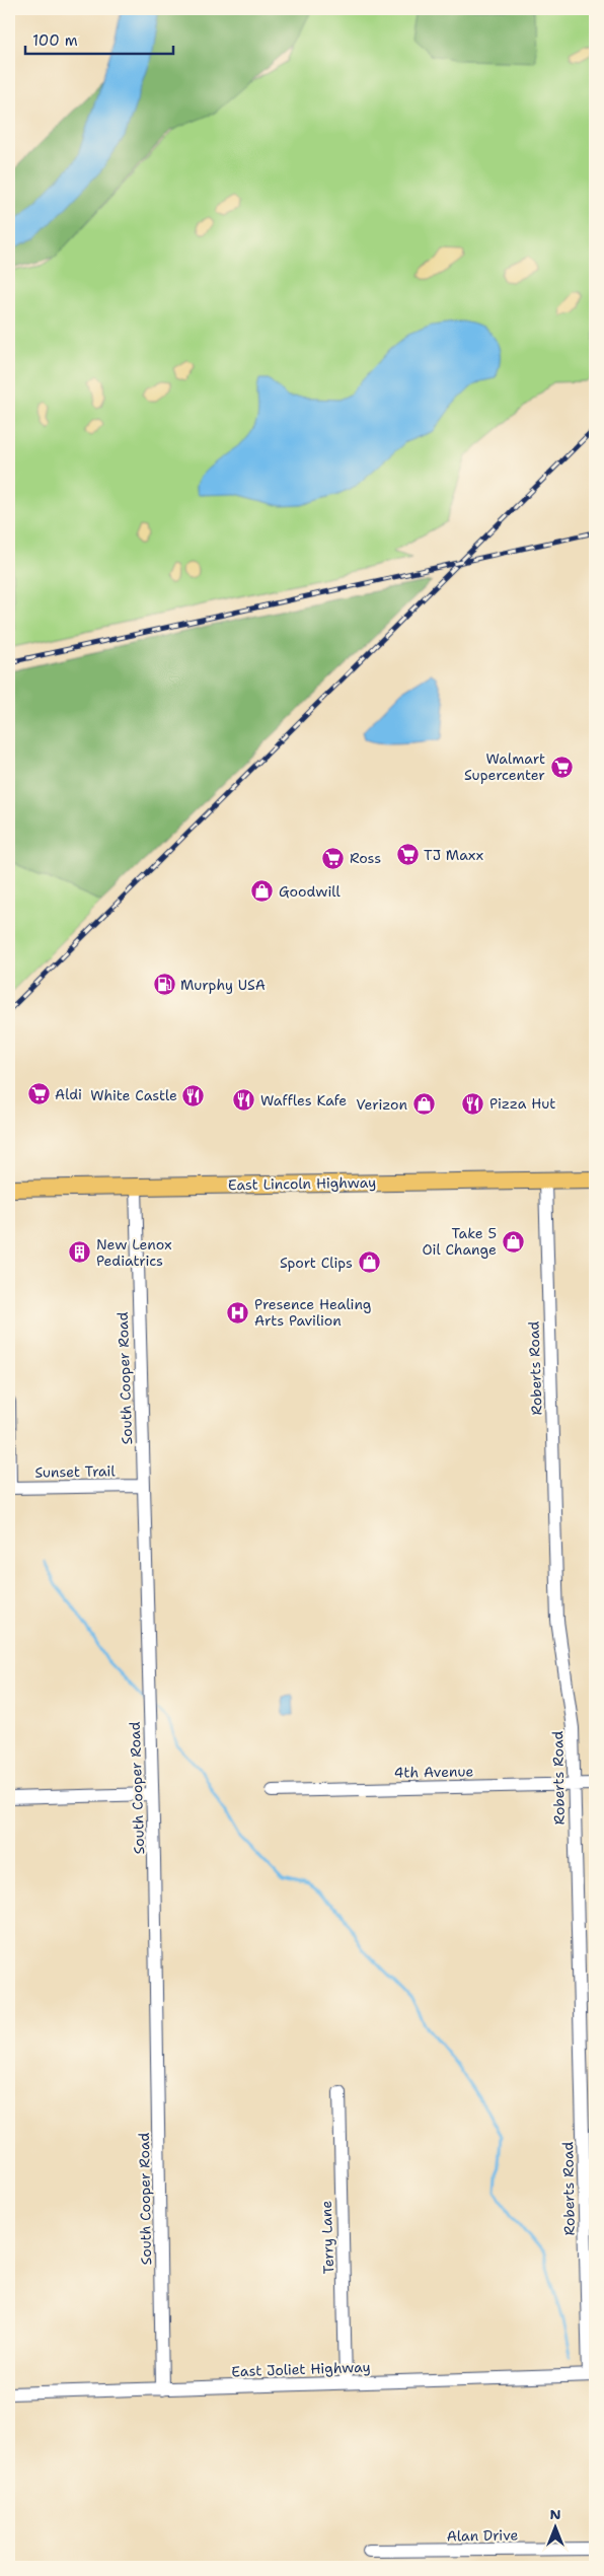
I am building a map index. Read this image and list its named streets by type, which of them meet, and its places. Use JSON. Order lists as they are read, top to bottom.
{
  "streets": {
    "main road": ["East Lincoln Highway"],
    "street": [
      "Roberts Road",
      "South Cooper Road",
      "Sunset Trail",
      "4th Avenue",
      "Terry Lane",
      "East Joliet Highway",
      "Alan Drive"
    ]
  },
  "crossings": [
    ["East Lincoln Highway", "Roberts Road"],
    ["East Lincoln Highway", "South Cooper Road"],
    ["Roberts Road", "4th Avenue"],
    ["Roberts Road", "East Joliet Highway"],
    ["South Cooper Road", "Sunset Trail"],
    ["South Cooper Road", "East Joliet Highway"],
    ["Terry Lane", "East Joliet Highway"]
  ],
  "places": {
    "supermarket": [
      "Walmart Supercenter",
      "TJ Maxx",
      "Ross",
      "Aldi"
    ],
    "shop": [
      "Goodwill",
      "Verizon",
      "Take 5 Oil Change",
      "Sport Clips"
    ],
    "fuel station": ["Murphy USA"],
    "restaurant": ["White Castle", "Waffles Kafe", "Pizza Hut"],
    "building": ["New Lenox Pediatrics"],
    "hospital": ["Presence Healing Arts Pavilion"]
  },
  "scale_bar": "100 m",
  "north": "top"
}
